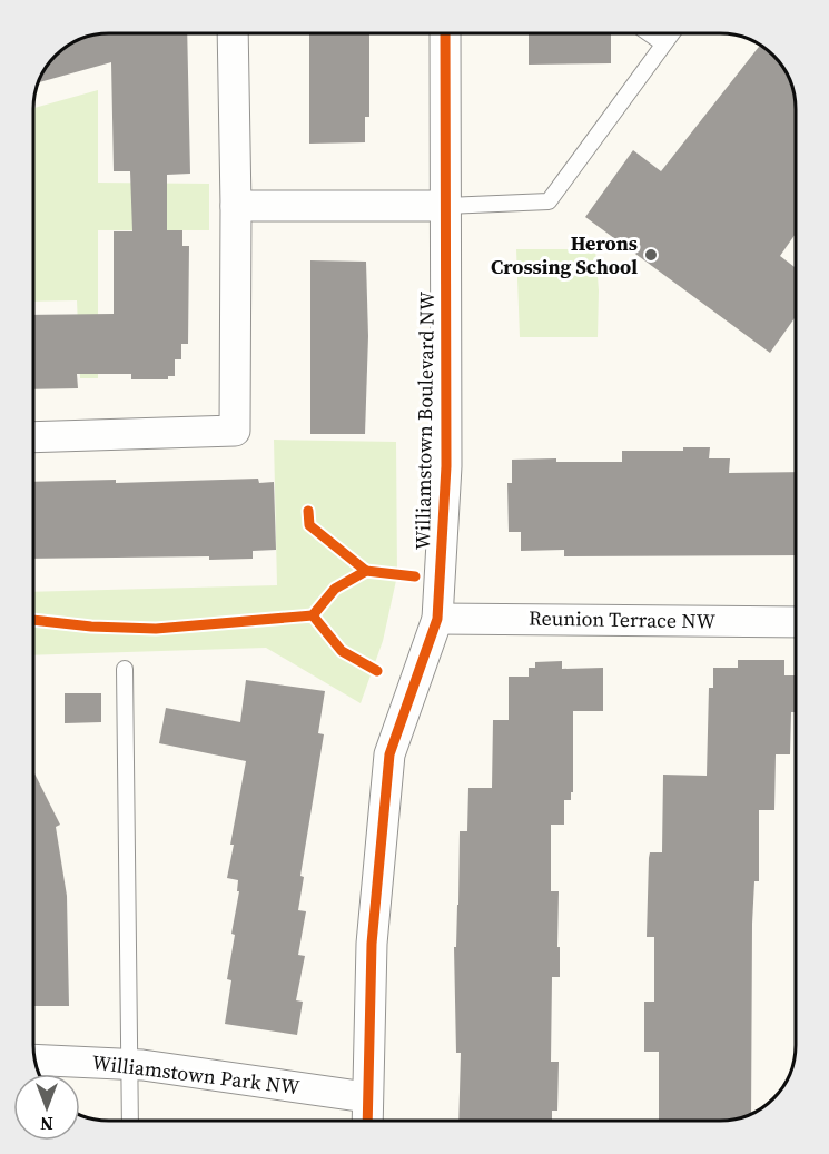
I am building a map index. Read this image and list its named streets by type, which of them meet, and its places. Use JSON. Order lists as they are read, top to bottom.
{
  "streets": {
    "street": ["Williamstown Boulevard NW", "Reunion Terrace NW", "Williamstown Park NW"]
  },
  "crossings": [
    ["Williamstown Boulevard NW", "Reunion Terrace NW"],
    ["Williamstown Boulevard NW", "Williamstown Park NW"]
  ],
  "places": ["Herons Crossing School"],
  "north": "bottom"
}
